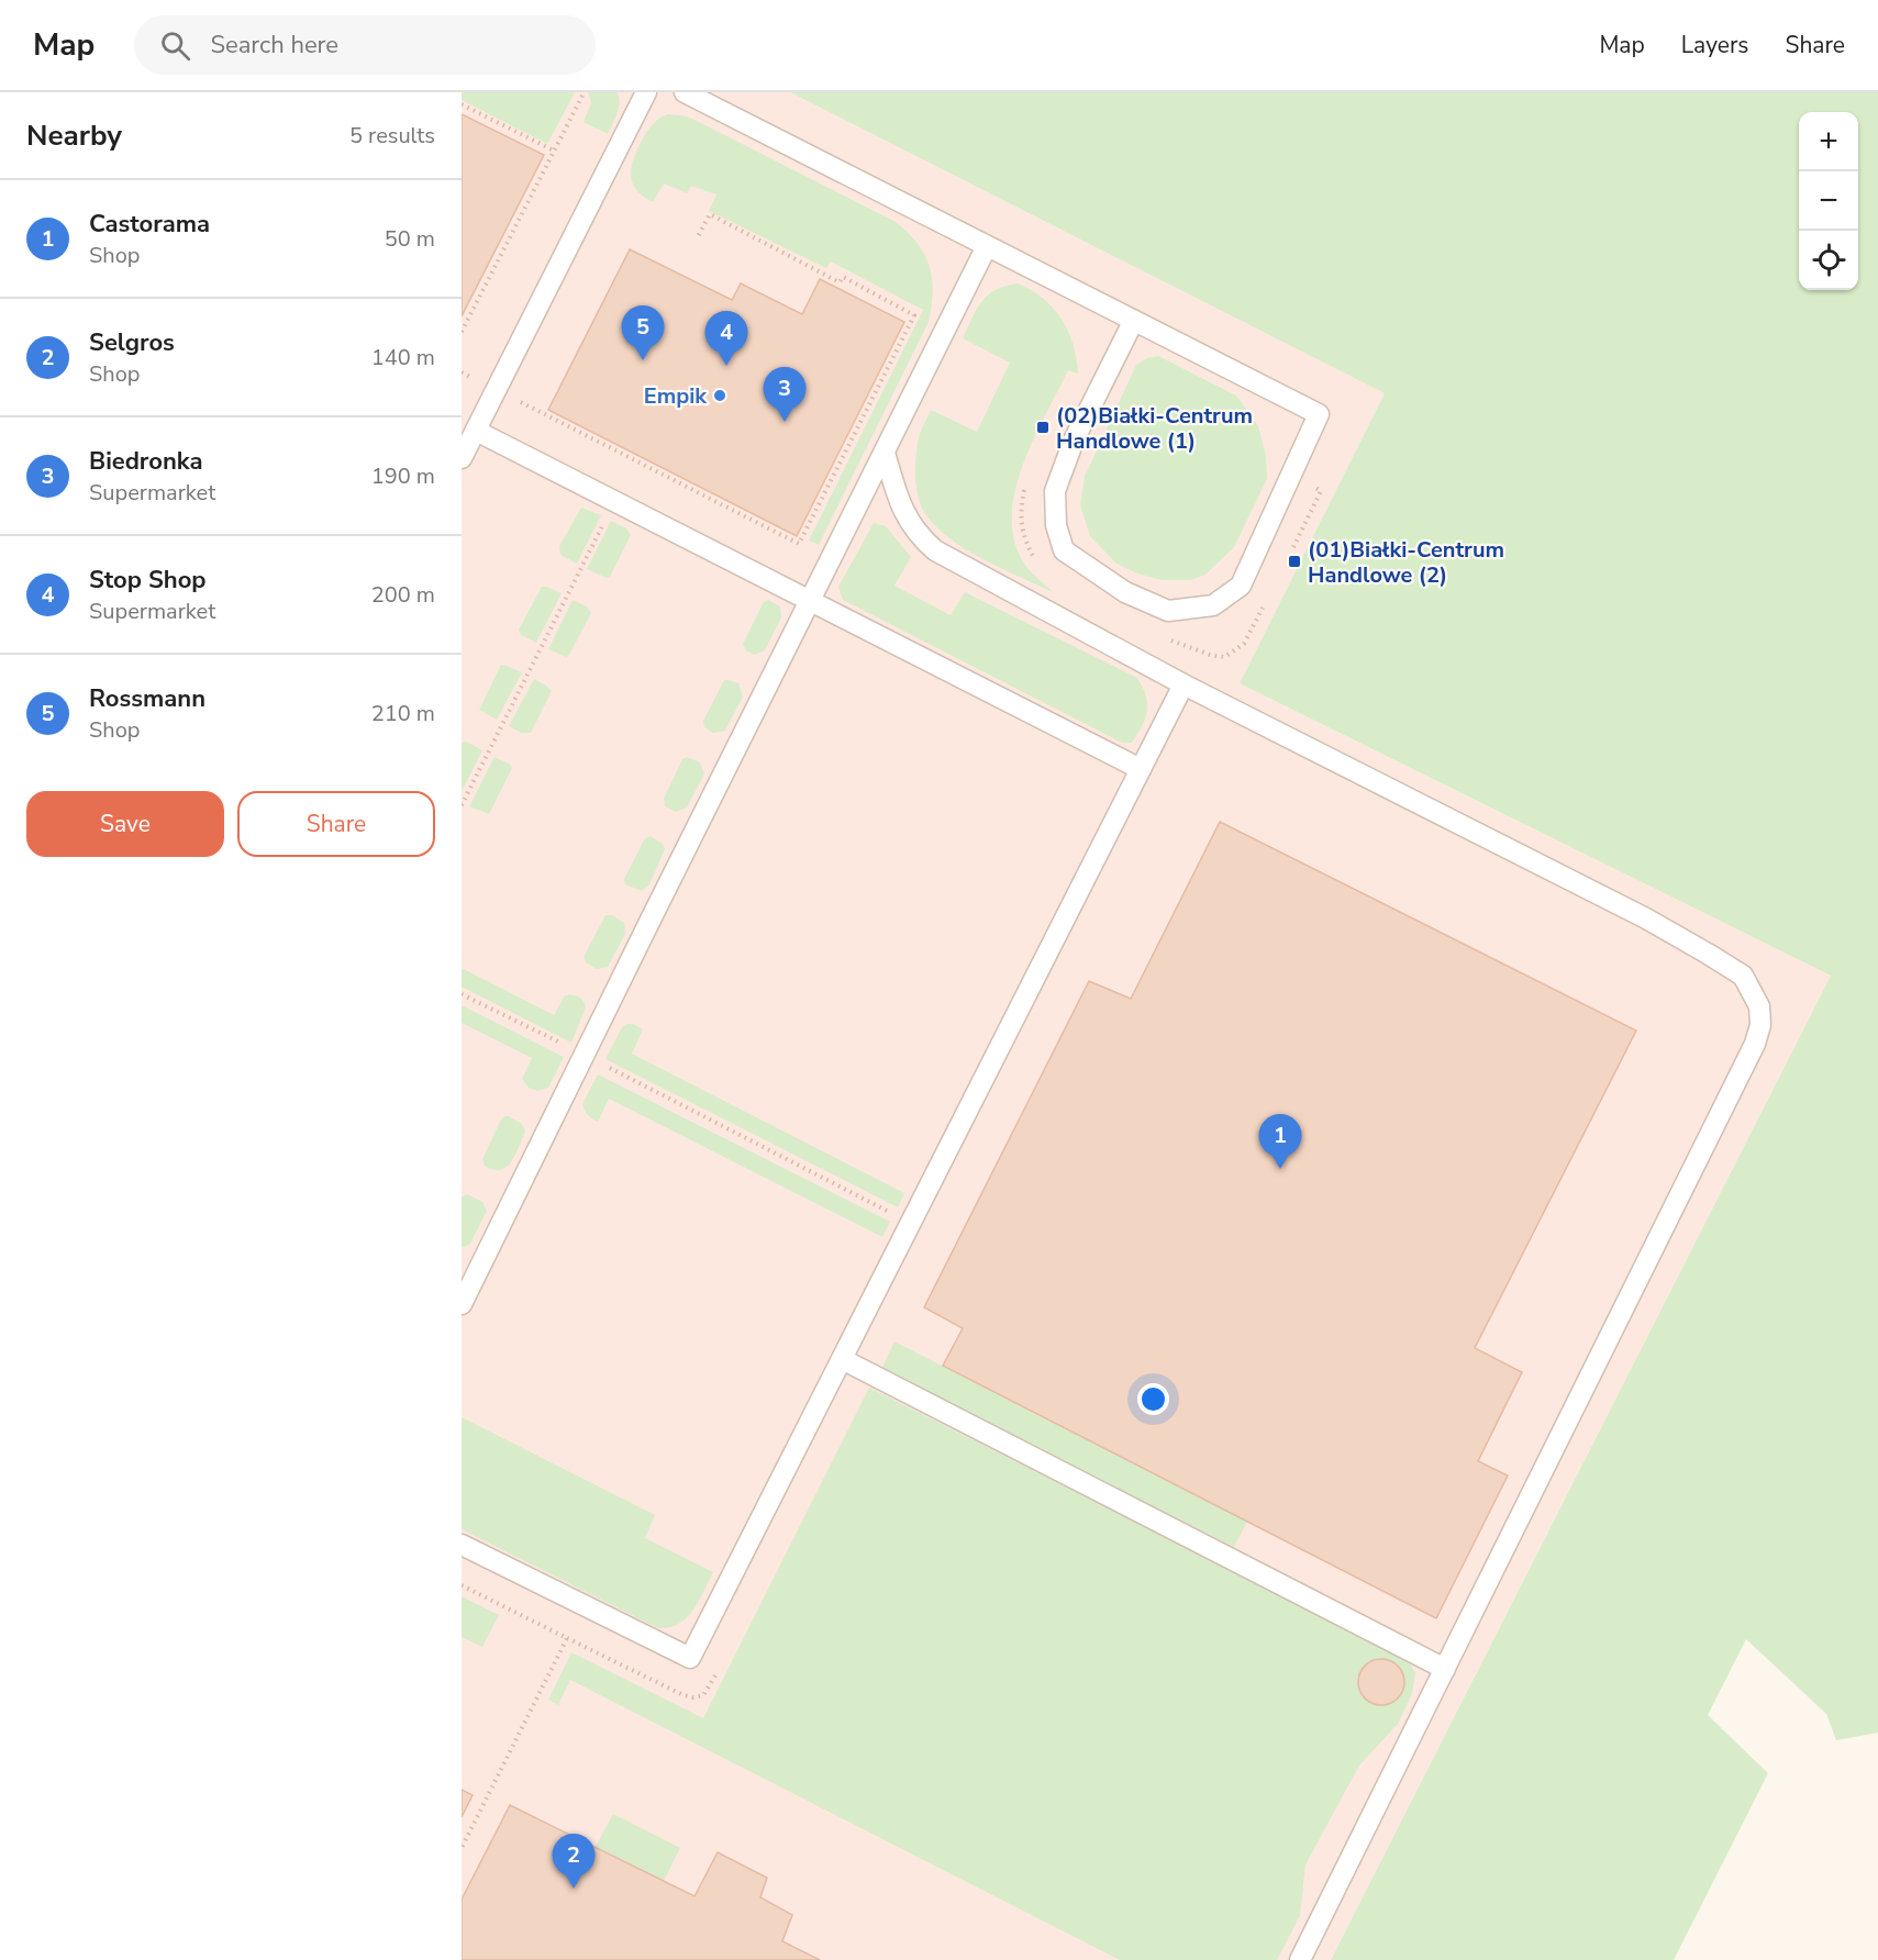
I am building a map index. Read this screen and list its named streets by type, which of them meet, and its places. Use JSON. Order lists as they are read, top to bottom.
{
  "places": {
    "other": ["Empik"],
    "transit": ["(02)Białki-Centrum Handlowe (1)", "(01)Białki-Centrum Handlowe (2)"]
  },
  "page": {
    "header": "Map",
    "search": "Search here",
    "nav": ["Map", "Layers", "Share"],
    "heading": ["Nearby", "5 results"],
    "map_buttons": ["+", "−"],
    "list": [
      {
        "mark": "1",
        "name": "Castorama",
        "note": "Shop",
        "value": "50 m"
      },
      {
        "mark": "2",
        "name": "Selgros",
        "note": "Shop",
        "value": "140 m"
      },
      {
        "mark": "3",
        "name": "Biedronka",
        "note": "Supermarket",
        "value": "190 m"
      },
      {
        "mark": "4",
        "name": "Stop Shop",
        "note": "Supermarket",
        "value": "200 m"
      },
      {
        "mark": "5",
        "name": "Rossmann",
        "note": "Shop",
        "value": "210 m"
      }
    ],
    "pins": [
      "5",
      "4",
      "3",
      "1",
      "2"
    ],
    "buttons": ["Save", "Share"]
  }
}
